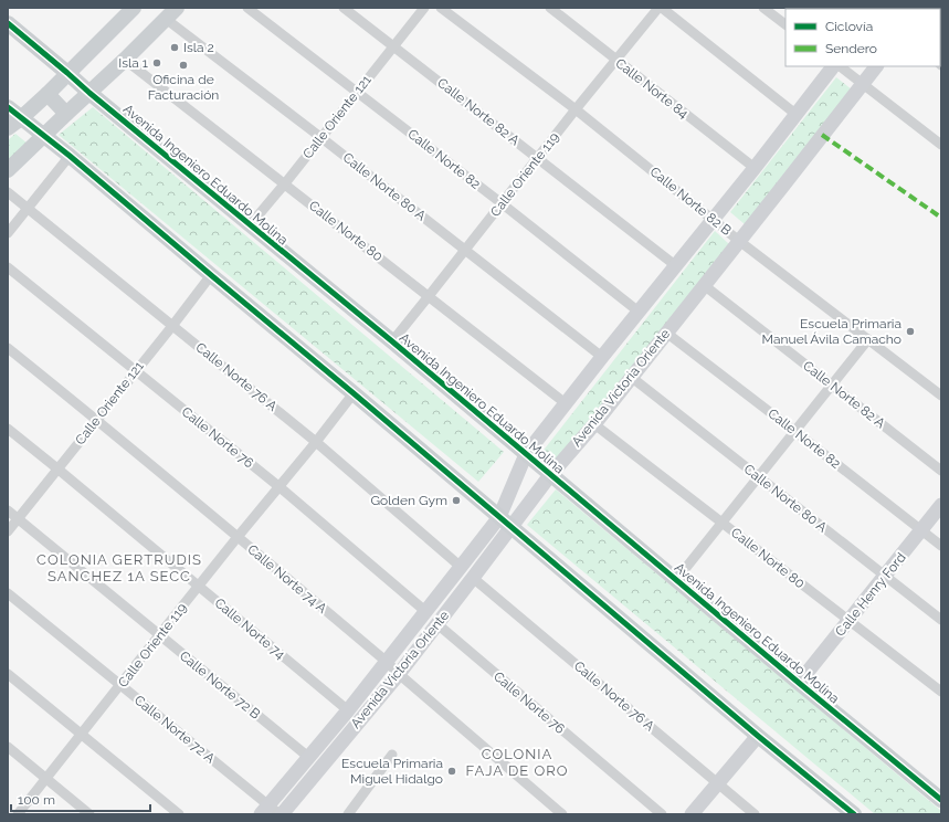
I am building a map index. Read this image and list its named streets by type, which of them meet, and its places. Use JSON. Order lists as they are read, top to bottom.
{
  "streets": {
    "main road": ["Avenida Ingeniero Eduardo Molina"],
    "street": [
      "Calle Norte 84",
      "Calle Norte 82 A",
      "Calle Oriente 121",
      "Calle Norte 82",
      "Calle Oriente 119",
      "Calle Norte 80 A",
      "Calle Norte 82 B",
      "Calle Norte 80",
      "Calle Norte 76 A",
      "Avenida Victoria Oriente",
      "Calle Norte 76",
      "Calle Norte 74 A",
      "Calle Henry Ford",
      "Calle Norte 74",
      "Calle Norte 72 B",
      "Calle Norte 72 A"
    ]
  },
  "crossings": [
    ["Calle Norte 84", "Calle Oriente 119"],
    ["Calle Norte 84", "Avenida Victoria Oriente"],
    ["Calle Norte 82 A", "Calle Oriente 121"],
    ["Calle Norte 82 A", "Calle Oriente 119"],
    ["Calle Norte 82 A", "Avenida Victoria Oriente"],
    ["Calle Oriente 121", "Calle Norte 82"],
    ["Calle Oriente 121", "Avenida Ingeniero Eduardo Molina"],
    ["Calle Oriente 121", "Calle Norte 80 A"],
    ["Calle Oriente 121", "Calle Norte 80"],
    ["Calle Oriente 121", "Calle Norte 76 A"],
    ["Calle Oriente 121", "Calle Norte 76"],
    ["Calle Oriente 121", "Calle Norte 74 A"],
    ["Calle Oriente 121", "Calle Norte 74"],
    ["Calle Oriente 121", "Calle Norte 72 B"],
    ["Calle Norte 82", "Calle Oriente 119"],
    ["Calle Norte 82", "Avenida Victoria Oriente"],
    ["Calle Norte 82", "Calle Henry Ford"],
    ["Avenida Ingeniero Eduardo Molina", "Calle Oriente 119"],
    ["Avenida Ingeniero Eduardo Molina", "Avenida Victoria Oriente"],
    ["Avenida Ingeniero Eduardo Molina", "Calle Henry Ford"],
    ["Calle Oriente 119", "Calle Norte 80 A"],
    ["Calle Oriente 119", "Calle Norte 82 B"],
    ["Calle Oriente 119", "Calle Norte 80"],
    ["Calle Oriente 119", "Calle Norte 76 A"],
    ["Calle Oriente 119", "Calle Norte 76"],
    ["Calle Oriente 119", "Calle Norte 74 A"],
    ["Calle Oriente 119", "Calle Norte 74"],
    ["Calle Oriente 119", "Calle Norte 72 B"],
    ["Calle Oriente 119", "Calle Norte 72 A"],
    ["Calle Norte 80 A", "Avenida Victoria Oriente"],
    ["Calle Norte 80 A", "Calle Henry Ford"],
    ["Calle Norte 82 B", "Avenida Victoria Oriente"],
    ["Calle Norte 80", "Avenida Victoria Oriente"],
    ["Calle Norte 80", "Calle Henry Ford"],
    ["Calle Norte 76 A", "Avenida Victoria Oriente"],
    ["Avenida Victoria Oriente", "Calle Norte 76"],
    ["Avenida Victoria Oriente", "Calle Norte 74 A"],
    ["Avenida Victoria Oriente", "Calle Norte 74"],
    ["Avenida Victoria Oriente", "Calle Norte 72 B"],
    ["Avenida Victoria Oriente", "Calle Norte 72 A"]
  ],
  "districts": ["COLONIA GERTRUDIS SANCHEZ 1A SECC", "COLONIA FAJA DE ORO"],
  "places": [
    "Isla 2",
    "Isla 1",
    "Oficina de Facturación",
    "Escuela Primaria Manuel Ávila Camacho",
    "Golden Gym",
    "Escuela Primaria Miguel Hidalgo"
  ],
  "legend": ["Ciclovía", "Sendero"],
  "scale_bar": "100 m"
}
